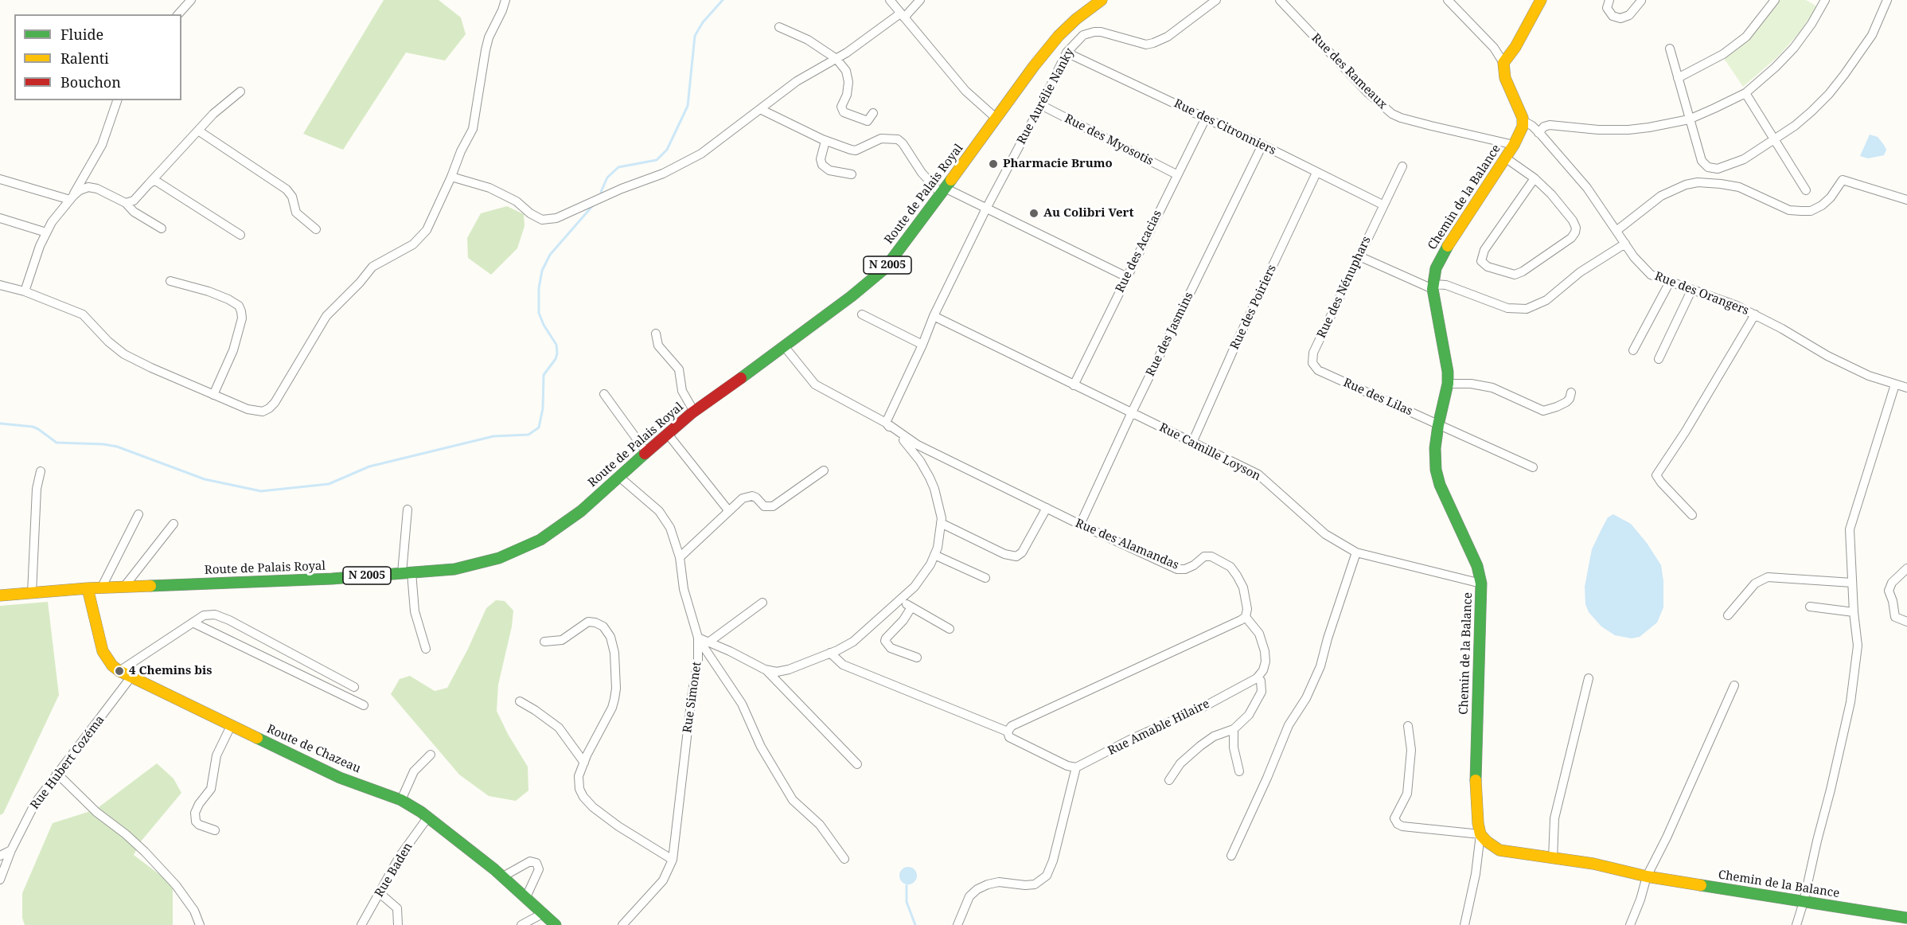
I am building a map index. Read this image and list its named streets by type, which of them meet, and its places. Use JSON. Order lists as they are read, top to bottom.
{
  "streets": {
    "main road": [
      "Route de Palais Royal",
      "Chemin de la Balance",
      "N 2005",
      "Route de Chazeau"
    ],
    "street": [
      "Rue des Rameaux",
      "Rue Aurélie Nanky",
      "Rue des Citronniers",
      "Rue des Myosotis",
      "Rue des Acacias",
      "Rue des Nénuphars",
      "Rue des Orangers",
      "Rue des Poiriers",
      "Rue des Jasmins",
      "Rue des Lilas",
      "Rue Camille Loyson",
      "Rue des Alamandas",
      "Rue Simonet",
      "Rue Amable Hilaire",
      "Rue Hubert Cozéma",
      "Rue Baden"
    ]
  },
  "crossings": [
    ["Rue des Rameaux", "Chemin de la Balance"],
    ["Rue Aurélie Nanky", "Rue des Citronniers"],
    ["Rue Aurélie Nanky", "Rue des Myosotis"],
    ["Rue Aurélie Nanky", "Rue Camille Loyson"],
    ["Rue Aurélie Nanky", "Rue des Alamandas"],
    ["Rue des Citronniers", "Rue des Acacias"],
    ["Rue des Citronniers", "Rue des Nénuphars"],
    ["Rue des Citronniers", "Rue des Poiriers"],
    ["Rue des Citronniers", "Rue des Jasmins"],
    ["Rue des Myosotis", "Rue des Acacias"],
    ["Route de Palais Royal", "N 2005"],
    ["Route de Palais Royal", "Rue des Alamandas"],
    ["Route de Palais Royal", "Rue Simonet"],
    ["Route de Palais Royal", "Route de Chazeau"],
    ["Chemin de la Balance", "Rue des Orangers"],
    ["Chemin de la Balance", "Rue des Lilas"],
    ["Chemin de la Balance", "Rue Camille Loyson"],
    ["Rue des Acacias", "Rue Camille Loyson"],
    ["N 2005", "Route de Chazeau"],
    ["Rue des Nénuphars", "Rue des Lilas"],
    ["Rue des Poiriers", "Rue Camille Loyson"],
    ["Rue des Jasmins", "Rue Camille Loyson"],
    ["Rue des Jasmins", "Rue des Alamandas"],
    ["Route de Chazeau", "Rue Hubert Cozéma"],
    ["Route de Chazeau", "Rue Baden"]
  ],
  "places": ["Pharmacie Brumo", "Au Colibri Vert", "4 Chemins bis"],
  "legend": ["Fluide", "Ralenti", "Bouchon"]
}
